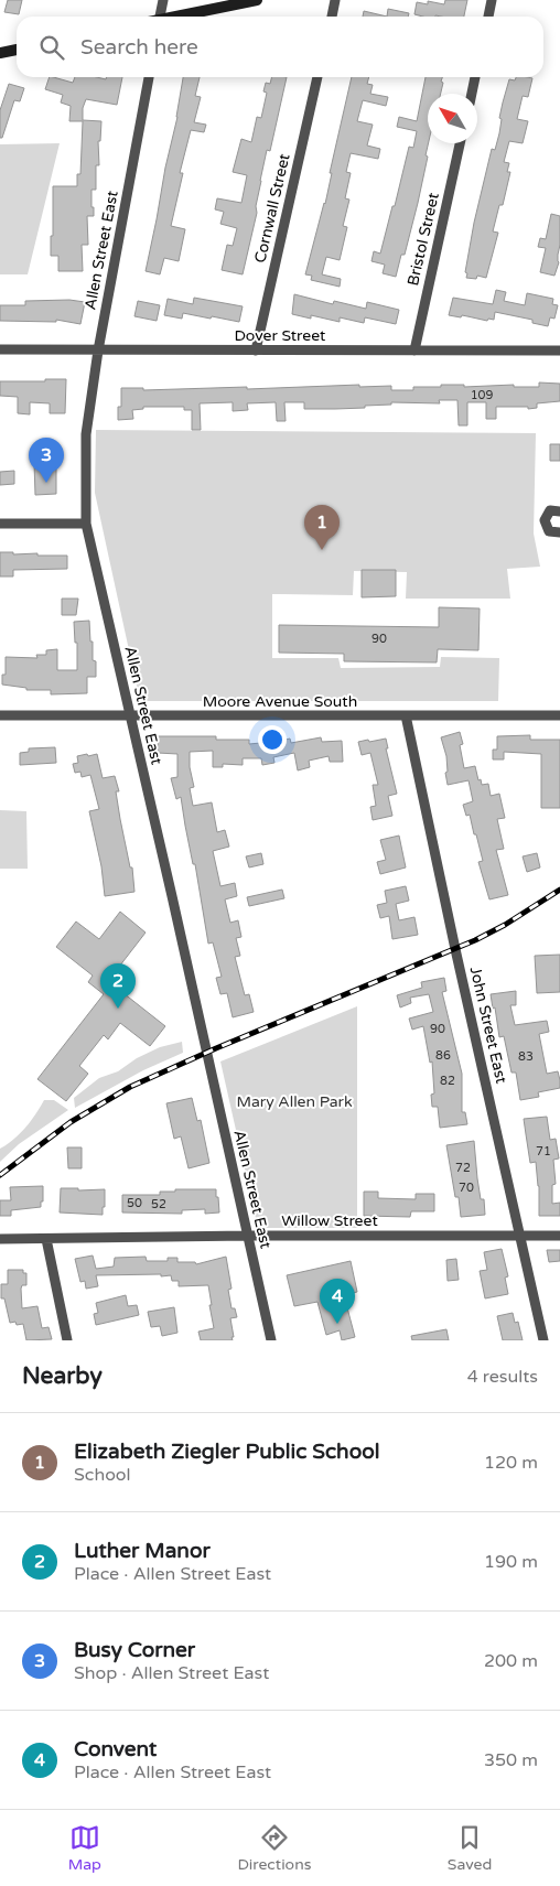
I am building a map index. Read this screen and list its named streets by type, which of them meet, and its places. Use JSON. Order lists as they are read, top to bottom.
{
  "streets": {
    "street": [
      "Cornwall Street",
      "Bristol Street",
      "Allen Street East",
      "Dover Street",
      "Moore Avenue South",
      "John Street East",
      "Willow Street"
    ]
  },
  "crossings": [
    ["Cornwall Street", "Dover Street"],
    ["Bristol Street", "Dover Street"],
    ["Allen Street East", "Dover Street"],
    ["Allen Street East", "Moore Avenue South"],
    ["Allen Street East", "Willow Street"],
    ["Moore Avenue South", "John Street East"],
    ["John Street East", "Willow Street"]
  ],
  "parks": ["Mary Allen Park"],
  "house_numbers": [
    "109",
    "90",
    "90",
    "86",
    "83",
    "82",
    "71",
    "72",
    "70",
    "50",
    "52"
  ],
  "north": "top left",
  "page": {
    "search": "Search here",
    "pins": [
      "3",
      "1",
      "2",
      "4"
    ],
    "heading": ["Nearby", "4 results"],
    "list": [
      {
        "mark": "1",
        "name": "Elizabeth Ziegler Public School",
        "note": "School",
        "value": "120 m"
      },
      {
        "mark": "2",
        "name": "Luther Manor",
        "note": "Place · Allen Street East",
        "value": "190 m"
      },
      {
        "mark": "3",
        "name": "Busy Corner",
        "note": "Shop · Allen Street East",
        "value": "200 m"
      },
      {
        "mark": "4",
        "name": "Convent",
        "note": "Place · Allen Street East",
        "value": "350 m"
      }
    ],
    "nav": ["Map", "Directions", "Saved"]
  }
}
